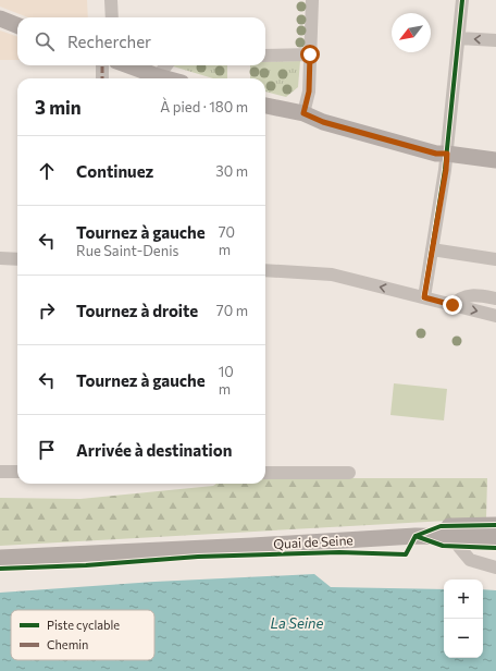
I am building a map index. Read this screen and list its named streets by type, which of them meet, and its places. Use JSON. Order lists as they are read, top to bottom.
{
  "streets": {
    "main road": ["Quai de Seine"]
  },
  "water": ["La Seine"],
  "legend": ["Piste cyclable", "Chemin"],
  "north": "bottom left",
  "page": {
    "search": "Rechercher",
    "heading": ["3 min", "À pied · 180 m"],
    "list": [
      ["Continuez", "30 m"],
      ["Tournez à gauche", "Rue Saint-Denis", "70 m"],
      ["Tournez à droite", "70 m"],
      ["Tournez à gauche", "10 m"],
      "Arrivée à destination"
    ],
    "map_buttons": ["+", "−"]
  }
}
